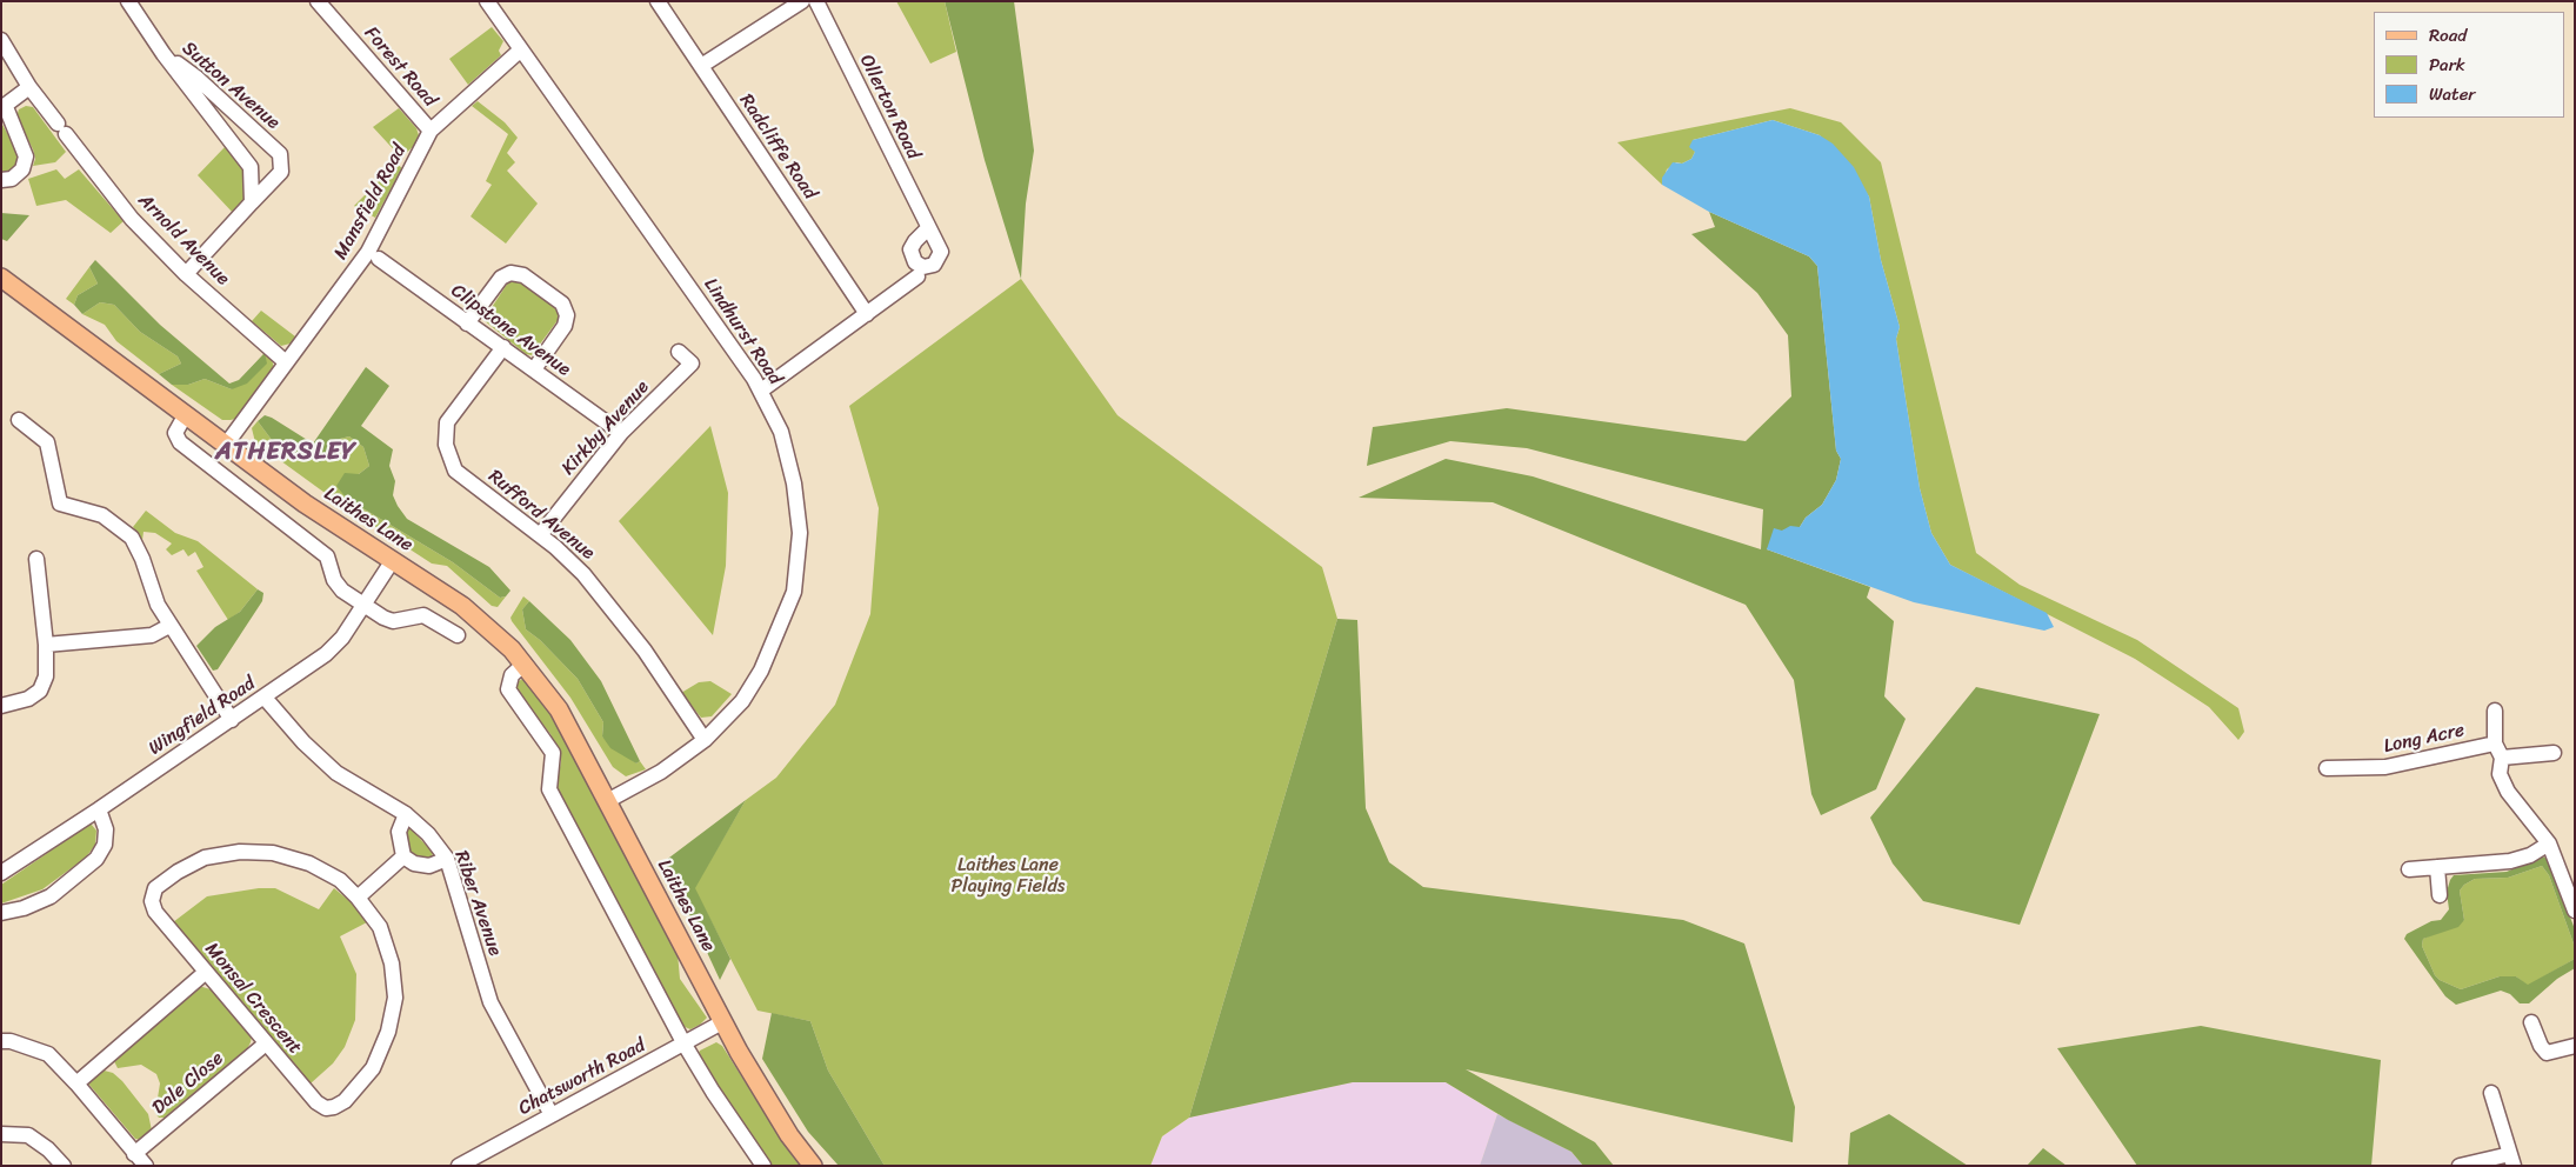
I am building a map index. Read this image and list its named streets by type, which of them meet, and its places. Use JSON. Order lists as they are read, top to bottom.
{
  "streets": {
    "main road": ["Laithes Lane"],
    "street": [
      "Forest Road",
      "Sutton Avenue",
      "Ollerton Road",
      "Radcliffe Road",
      "Mansfield Road",
      "Arnold Avenue",
      "Clipstone Avenue",
      "Lindhurst Road",
      "Kirkby Avenue",
      "Rufford Avenue",
      "Wingfield Road",
      "Long Acre",
      "Riber Avenue",
      "Monsal Crescent",
      "Chatsworth Road",
      "Dale Close"
    ]
  },
  "crossings": [
    ["Forest Road", "Mansfield Road"],
    ["Sutton Avenue", "Arnold Avenue"],
    ["Mansfield Road", "Arnold Avenue"],
    ["Mansfield Road", "Lindhurst Road"],
    ["Mansfield Road", "Laithes Lane"],
    ["Clipstone Avenue", "Kirkby Avenue"],
    ["Clipstone Avenue", "Rufford Avenue"],
    ["Lindhurst Road", "Rufford Avenue"],
    ["Lindhurst Road", "Laithes Lane"],
    ["Kirkby Avenue", "Rufford Avenue"],
    ["Laithes Lane", "Wingfield Road"],
    ["Laithes Lane", "Chatsworth Road"],
    ["Wingfield Road", "Riber Avenue"],
    ["Riber Avenue", "Chatsworth Road"],
    ["Monsal Crescent", "Dale Close"]
  ],
  "districts": ["ATHERSLEY"],
  "parks": ["Laithes Lane Playing Fields"],
  "legend": ["Road", "Park", "Water"]
}
